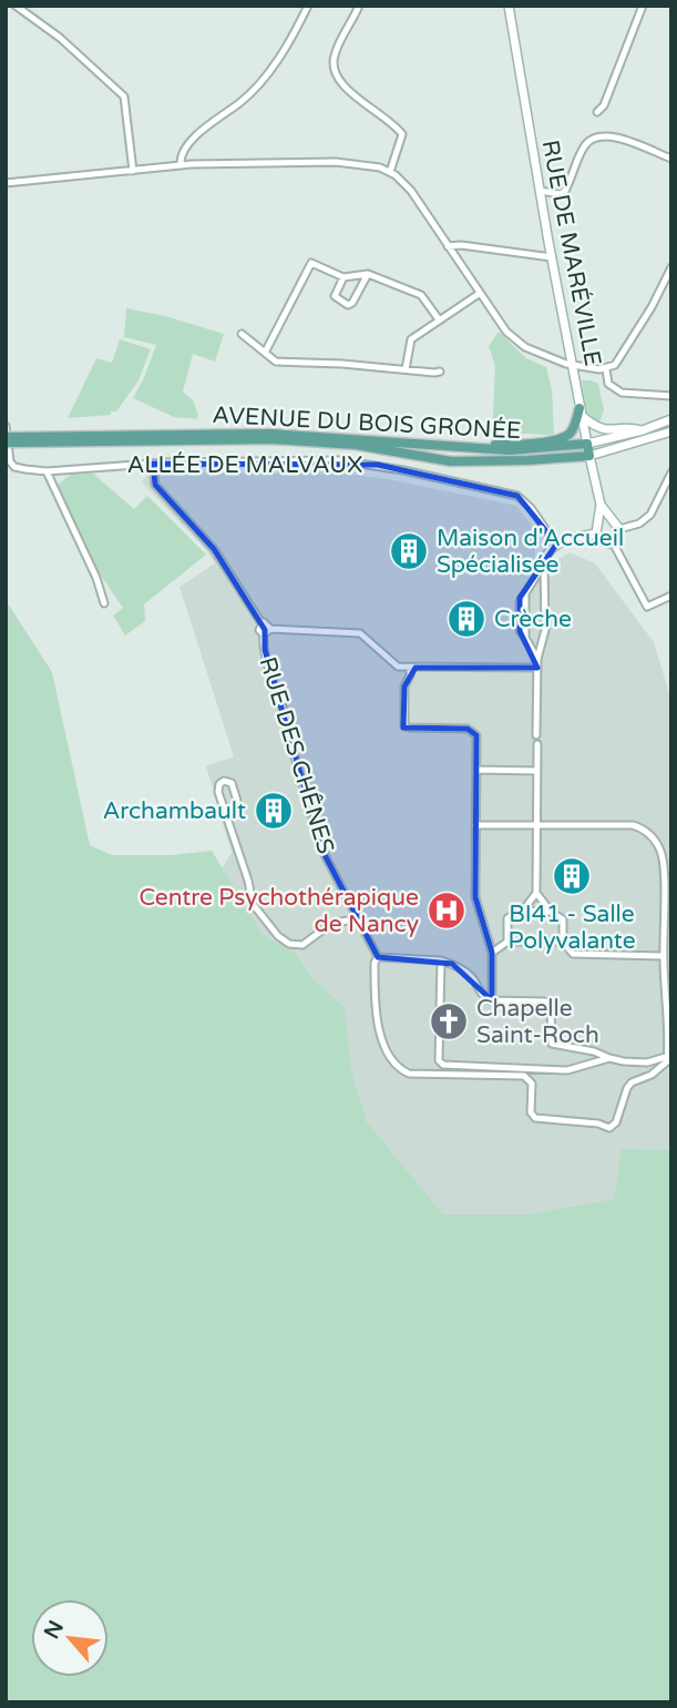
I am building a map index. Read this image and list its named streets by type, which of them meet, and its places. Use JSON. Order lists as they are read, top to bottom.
{
  "streets": {
    "main road": ["RUE DE MARÉVILLE", "AVENUE DU BOIS GRONÉE"],
    "street": ["ALLÉE DE MALVAUX", "RUE DES CHÊNES"]
  },
  "crossings": [
    ["RUE DE MARÉVILLE", "AVENUE DU BOIS GRONÉE"]
  ],
  "places": {
    "building": [
      "Maison d'Accueil Spécialisée",
      "Crèche",
      "Archambault",
      "BI41 - Salle Polyvalante"
    ],
    "hospital": ["Centre Psychothérapique de Nancy"],
    "church": ["Chapelle Saint-Roch"]
  },
  "north": "top left"
}
